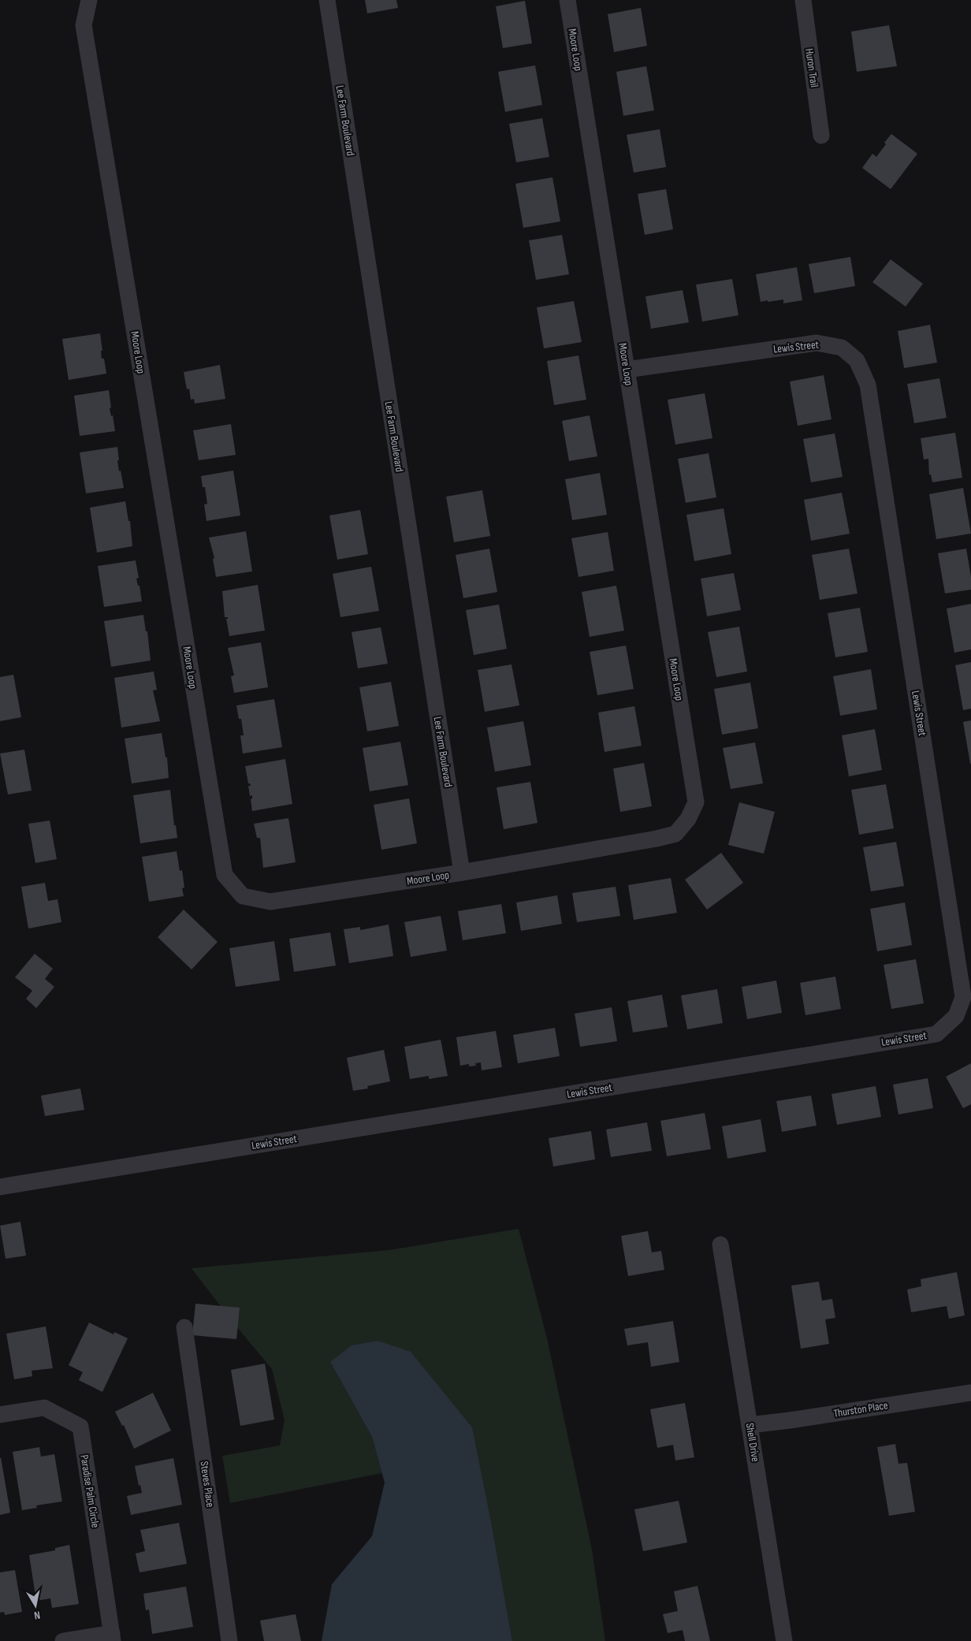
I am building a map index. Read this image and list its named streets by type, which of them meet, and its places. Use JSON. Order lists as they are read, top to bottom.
{
  "streets": {
    "street": [
      "Moore Loop",
      "Huron Trail",
      "Lee Farm Boulevard",
      "Lewis Street",
      "Thurston Place",
      "Shell Drive",
      "Steves Place",
      "Paradise Palm Circle"
    ]
  },
  "crossings": [
    ["Moore Loop", "Lee Farm Boulevard"],
    ["Moore Loop", "Lewis Street"],
    ["Thurston Place", "Shell Drive"]
  ],
  "north": "bottom"
}
